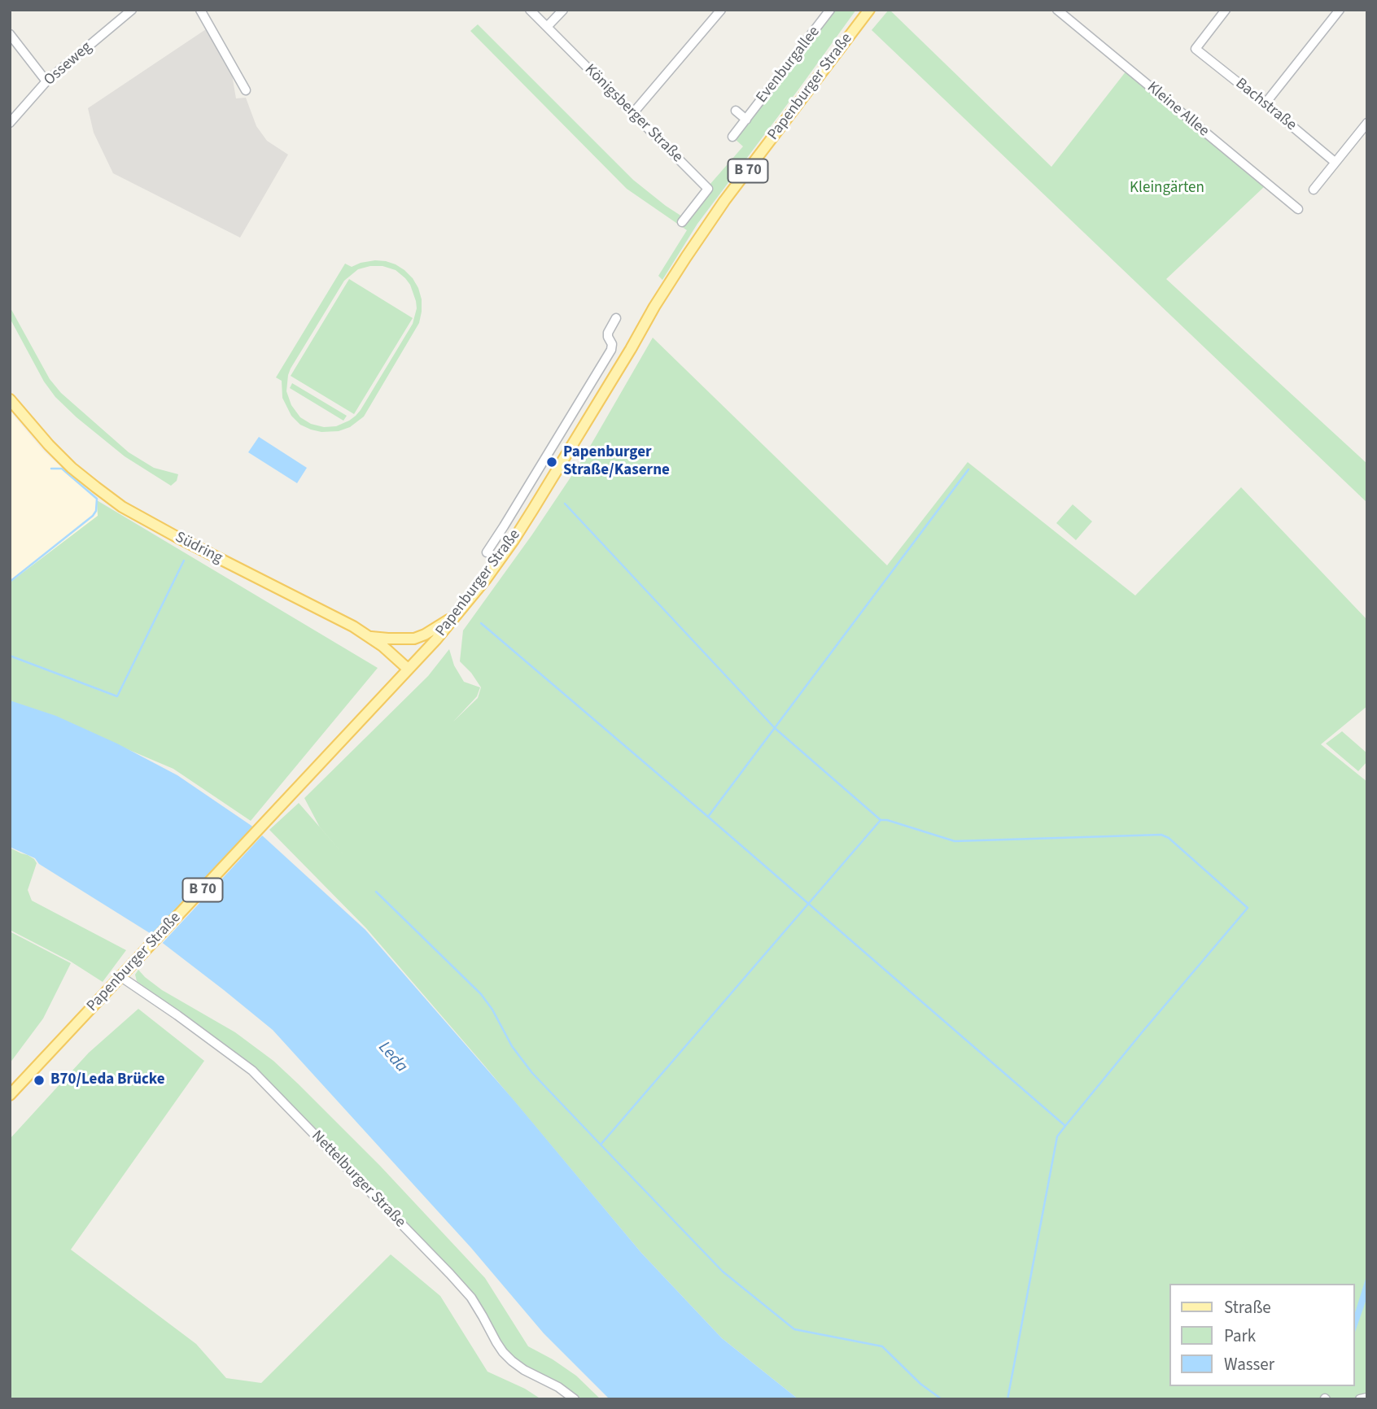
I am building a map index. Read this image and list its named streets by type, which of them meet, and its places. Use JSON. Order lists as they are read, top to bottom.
{
  "streets": {
    "main road": ["Papenburger Straße", "B 70", "Südring"],
    "street": [
      "Osseweg",
      "Evenburgallee",
      "Bachstraße",
      "Kleine Allee",
      "Königsberger Straße",
      "Nettelburger Straße"
    ]
  },
  "crossings": [
    ["Papenburger Straße", "Südring"],
    ["Papenburger Straße", "Nettelburger Straße"]
  ],
  "water": ["Leda"],
  "parks": ["Kleingärten"],
  "places": ["Papenburger Straße/Kaserne", "B70/Leda Brücke"],
  "legend": ["Straße", "Park", "Wasser"]
}
